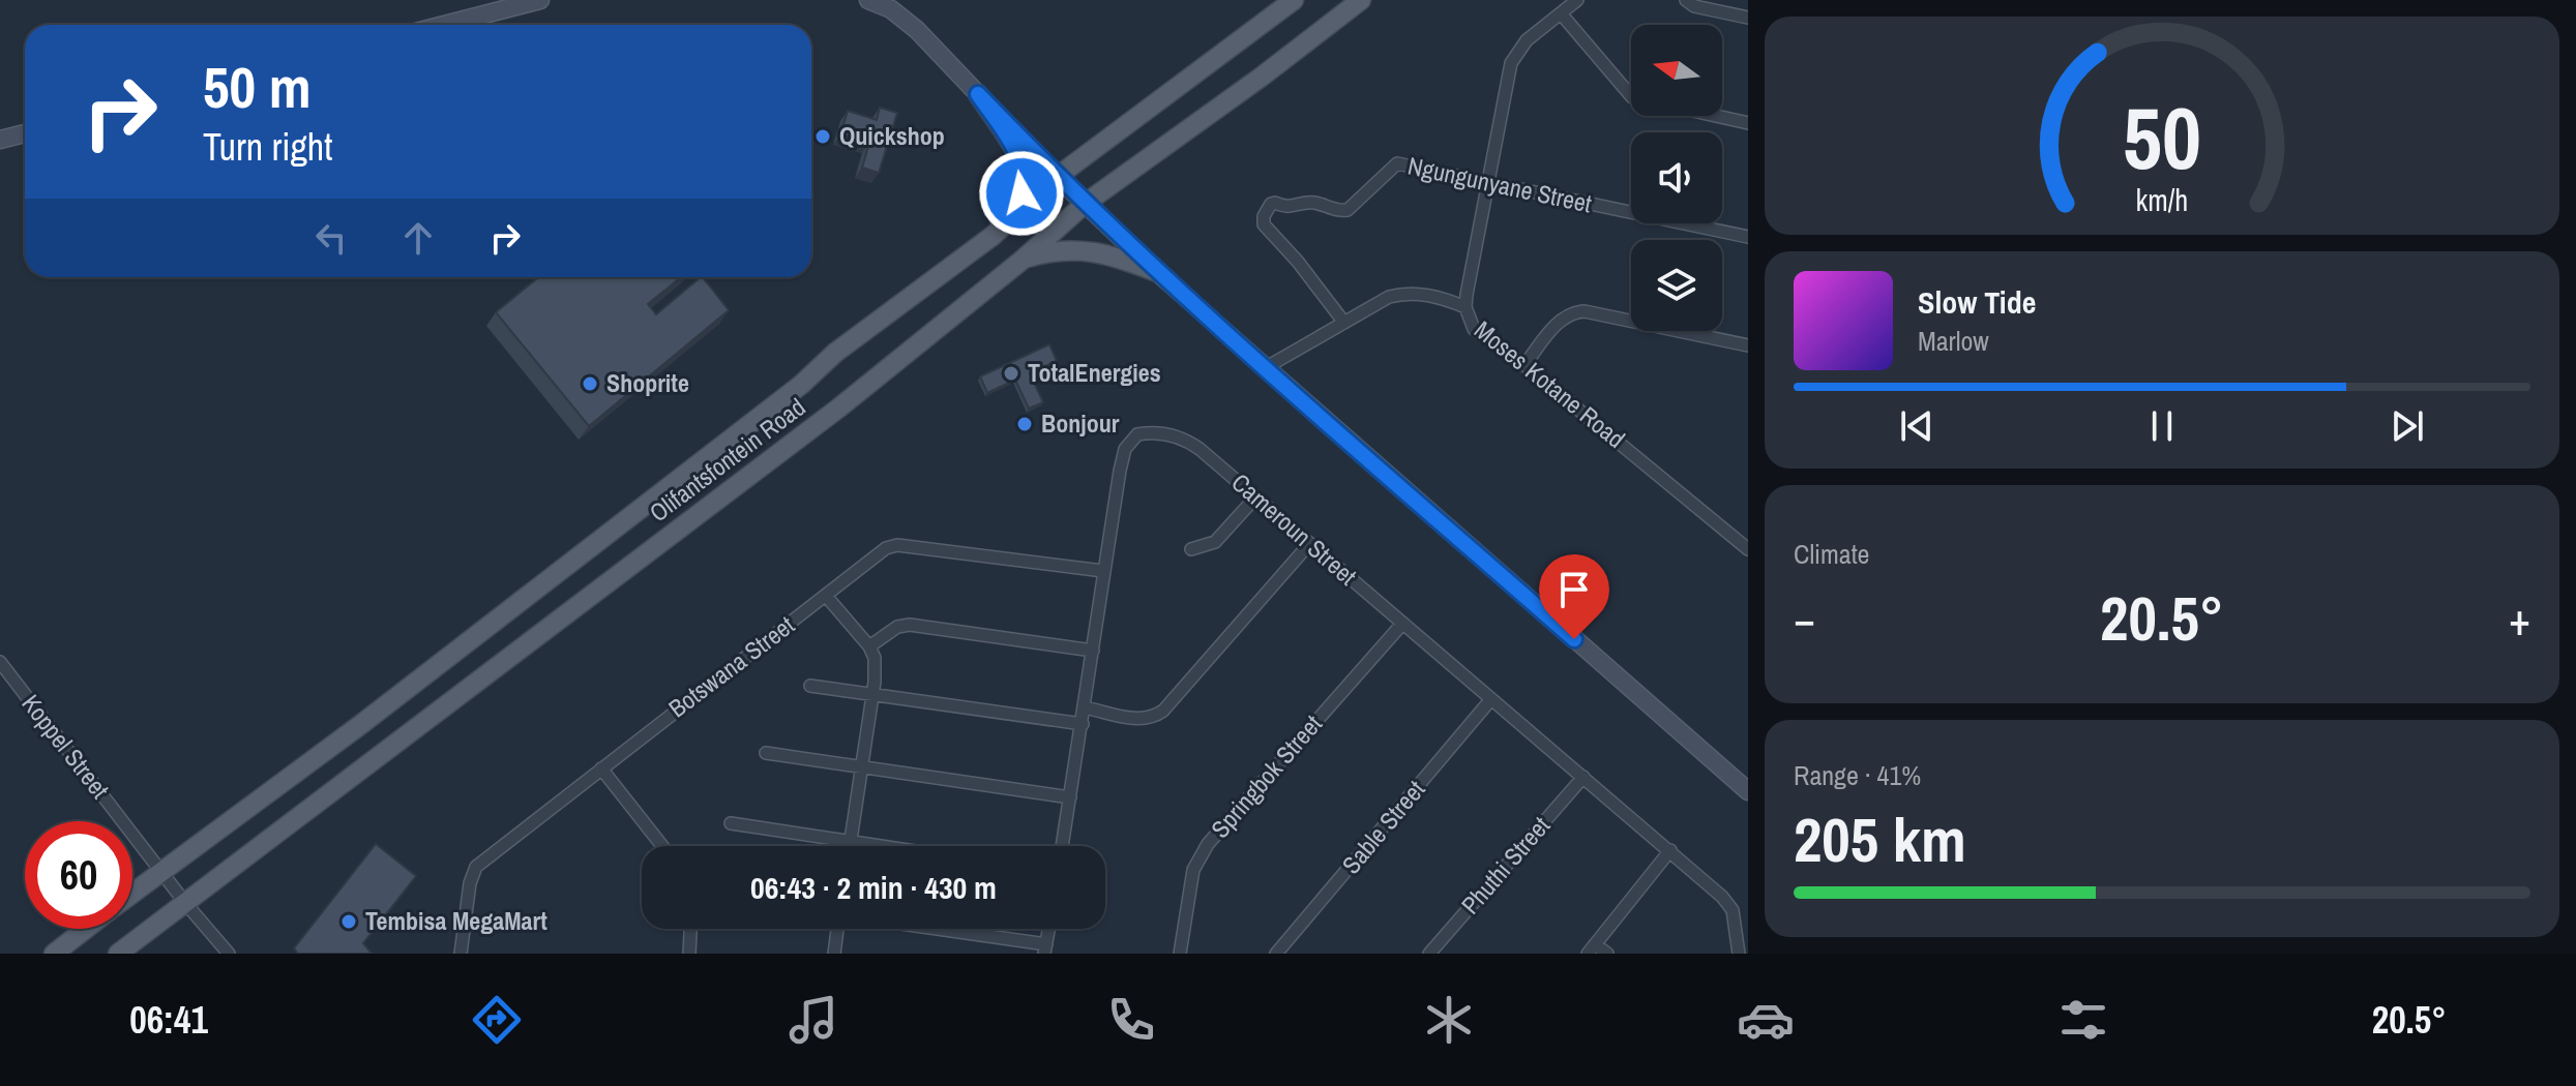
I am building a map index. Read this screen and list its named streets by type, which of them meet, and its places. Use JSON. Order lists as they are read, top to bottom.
{
  "streets": {
    "main road": ["Olifantsfontein Road"],
    "street": [
      "Ngungunyane Street",
      "Moses Kotane Road",
      "Cameroun Street",
      "Botswana Street",
      "Koppel Street",
      "Springbok Street",
      "Sable Street",
      "Phuthi Street"
    ]
  },
  "crossings": [
    ["Ngungunyane Street", "Moses Kotane Road"],
    ["Olifantsfontein Road", "Koppel Street"],
    ["Cameroun Street", "Botswana Street"],
    ["Cameroun Street", "Springbok Street"],
    ["Cameroun Street", "Sable Street"],
    ["Cameroun Street", "Phuthi Street"]
  ],
  "places": [
    "Quickshop",
    "TotalEnergies",
    "Shoprite",
    "Bonjour",
    "Tembisa MegaMart"
  ],
  "north": "left",
  "page": {
    "turn": ["50 m", "Turn right"],
    "song": ["Slow Tide", "Marlow"],
    "tile": [
      "Climate",
      ["Range · 41%", "205 km"]
    ],
    "heat": ["−", "20.5°", "+"],
    "limit": "60",
    "trip": "06:43 · 2 min · 430 m",
    "tabs": ["06:41", "20.5°"],
    "gauge": ["50", "km/h"]
  }
}
